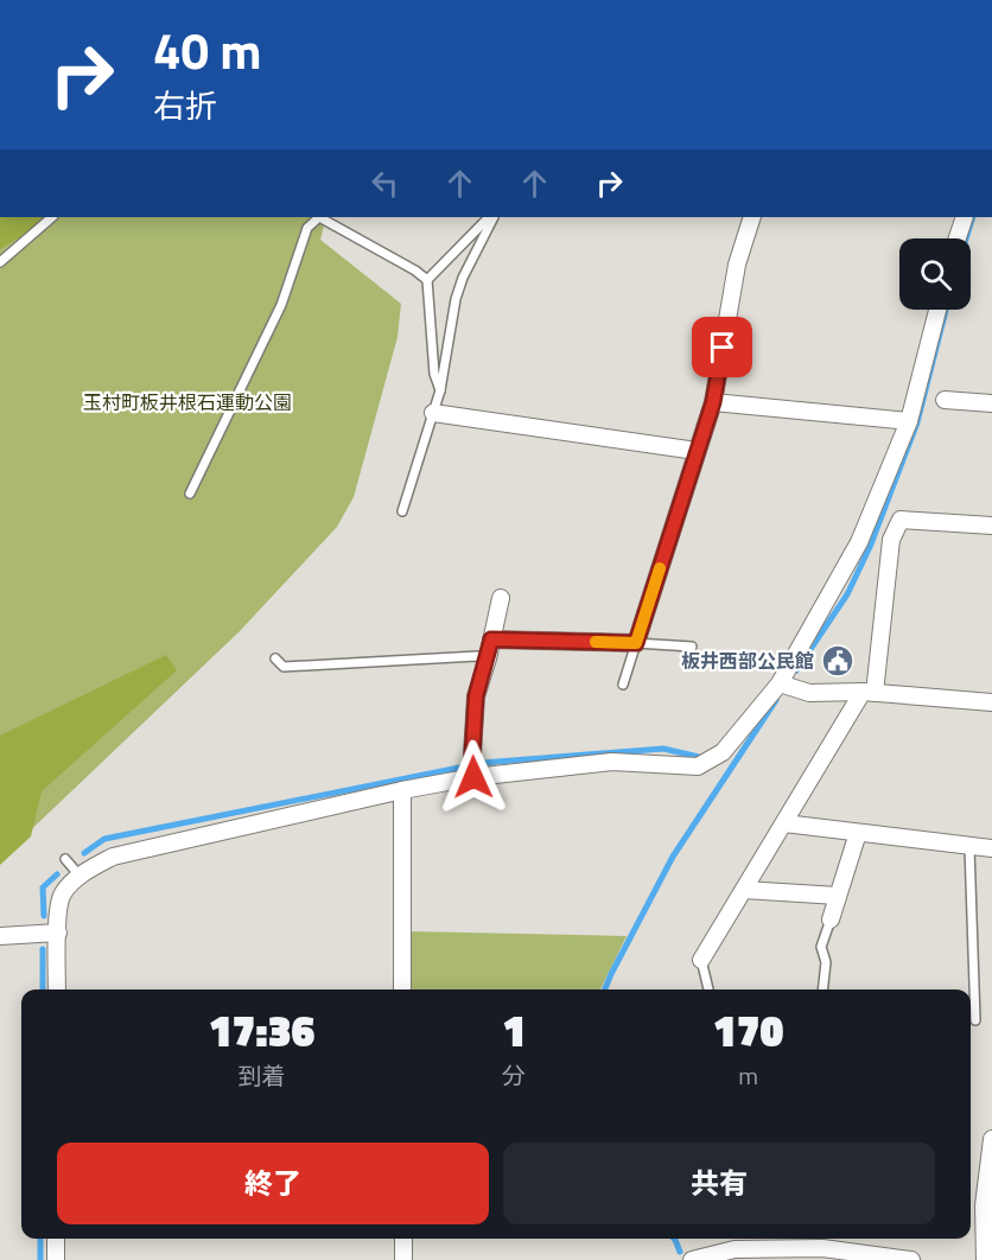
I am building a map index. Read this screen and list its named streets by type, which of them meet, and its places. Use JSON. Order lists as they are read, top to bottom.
{
  "parks": ["玉村町板井根石運動公園"],
  "places": {
    "public building": ["板井西部公民館"]
  },
  "page": {
    "turn": ["40 m", "右折"],
    "eta": [
      "17:36",
      "到着",
      "1",
      "分",
      "170",
      "m"
    ],
    "buttons": ["終了", "共有"]
  }
}
